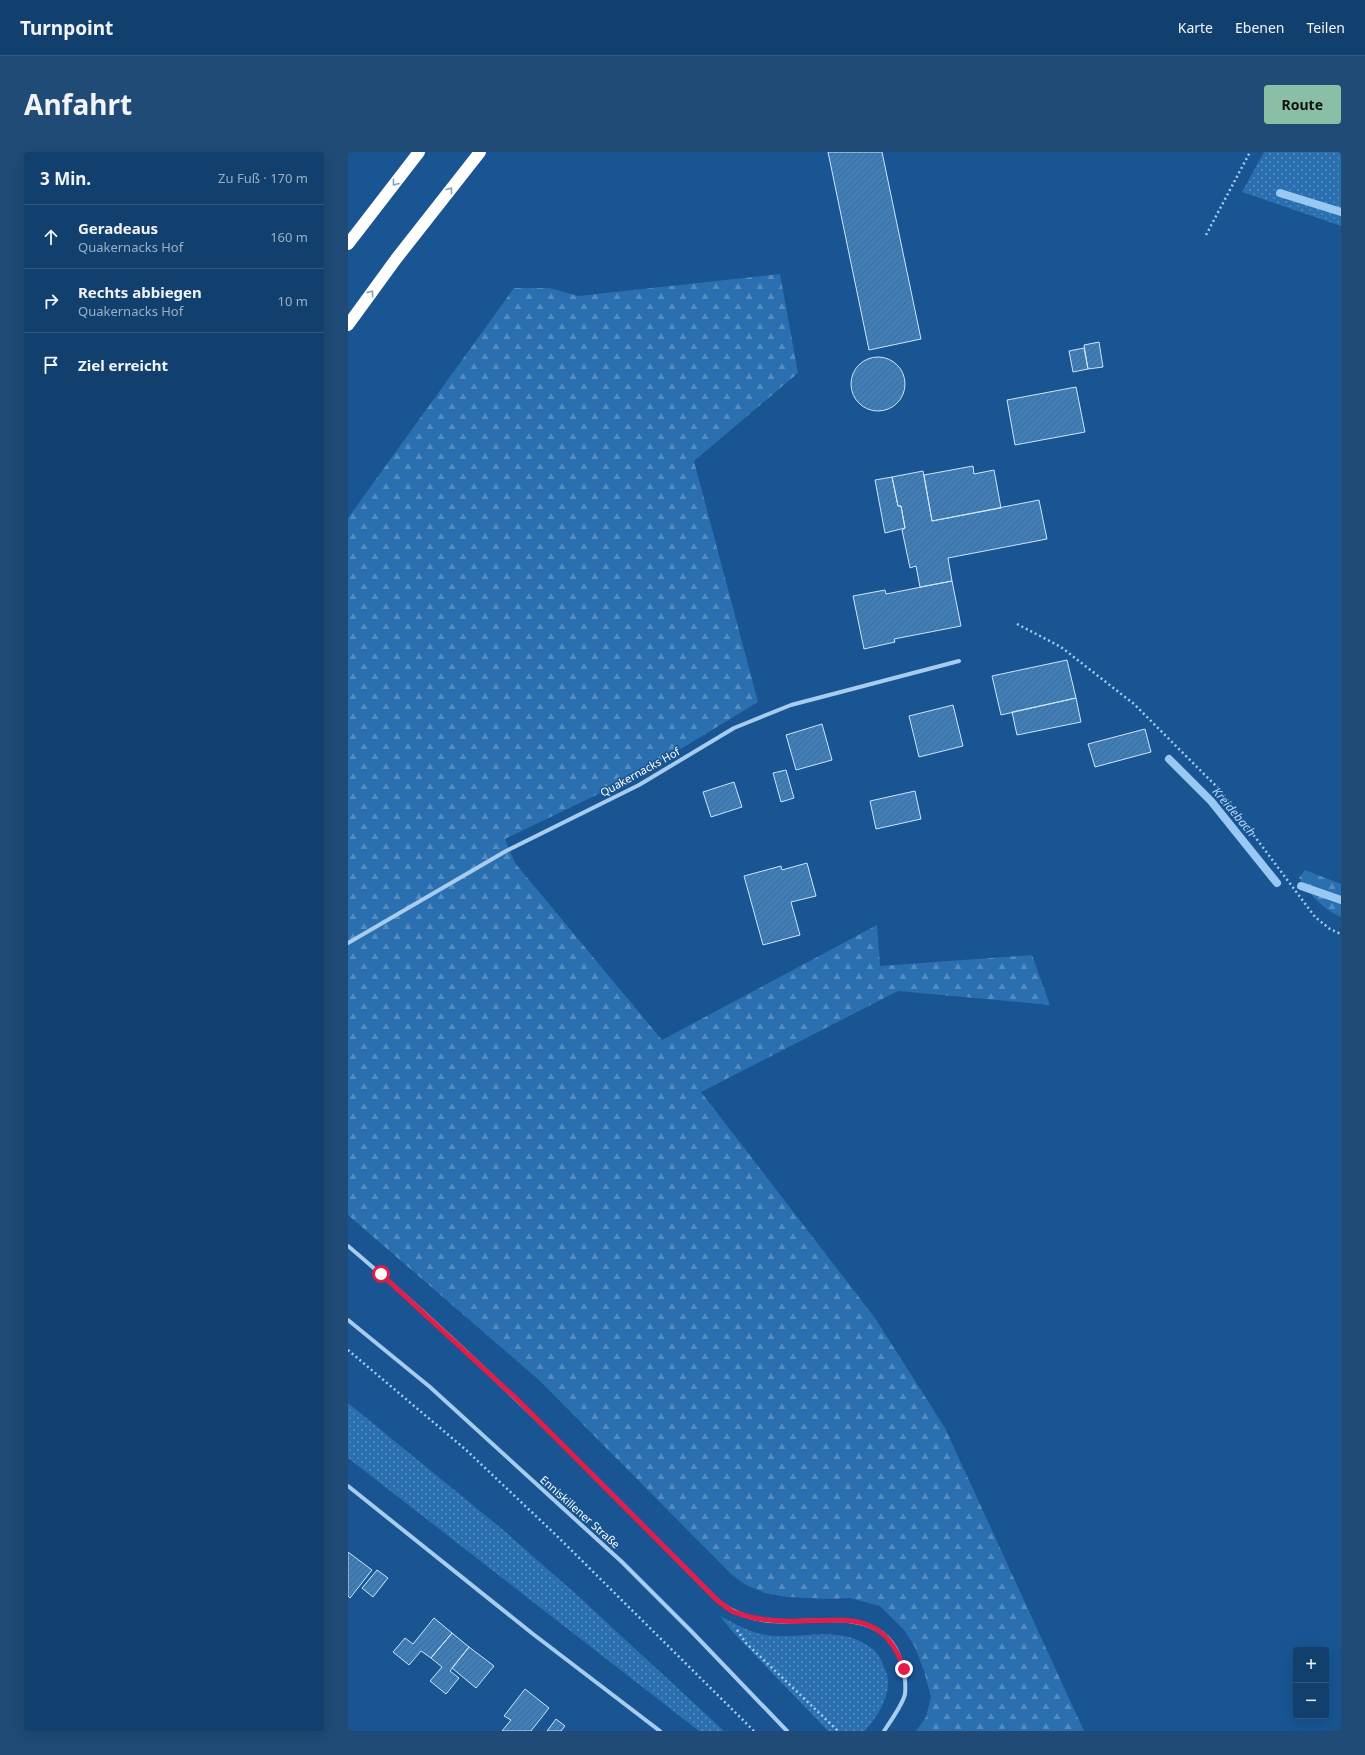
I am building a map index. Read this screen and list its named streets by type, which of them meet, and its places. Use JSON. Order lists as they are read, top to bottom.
{
  "streets": {
    "street": ["Quakernacks Hof", "Enniskillener Straße"]
  },
  "water": ["Kreidebach"],
  "page": {
    "header": "Turnpoint",
    "nav": ["Karte", "Ebenen", "Teilen"],
    "title": "Anfahrt",
    "buttons": "Route",
    "heading": ["3 Min.", "Zu Fuß · 170 m"],
    "list": [
      ["Geradeaus", "Quakernacks Hof", "160 m"],
      ["Rechts abbiegen", "Quakernacks Hof", "10 m"],
      "Ziel erreicht"
    ],
    "map_buttons": ["+", "−"]
  }
}
